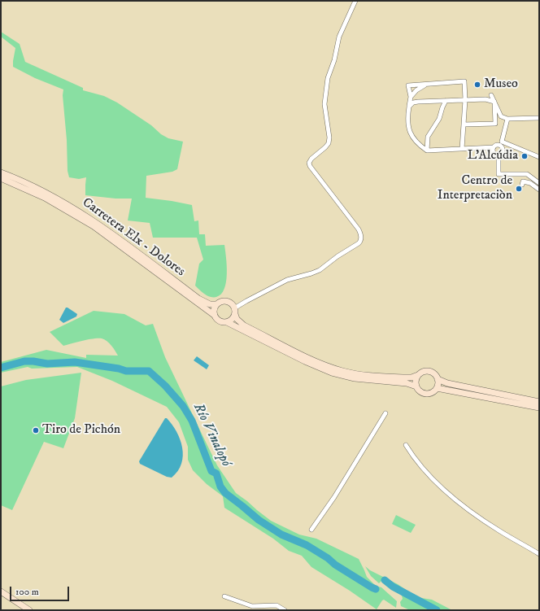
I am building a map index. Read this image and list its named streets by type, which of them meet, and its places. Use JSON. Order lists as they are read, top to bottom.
{
  "streets": {
    "main road": ["Carretera Elx - Dolores"]
  },
  "water": ["Río Vinalopó"],
  "places": [
    "Museo",
    "L'Alcúdia",
    "Centro de Interpretaciòn",
    "Tiro de Pichón"
  ],
  "scale_bar": "100 m"
}
